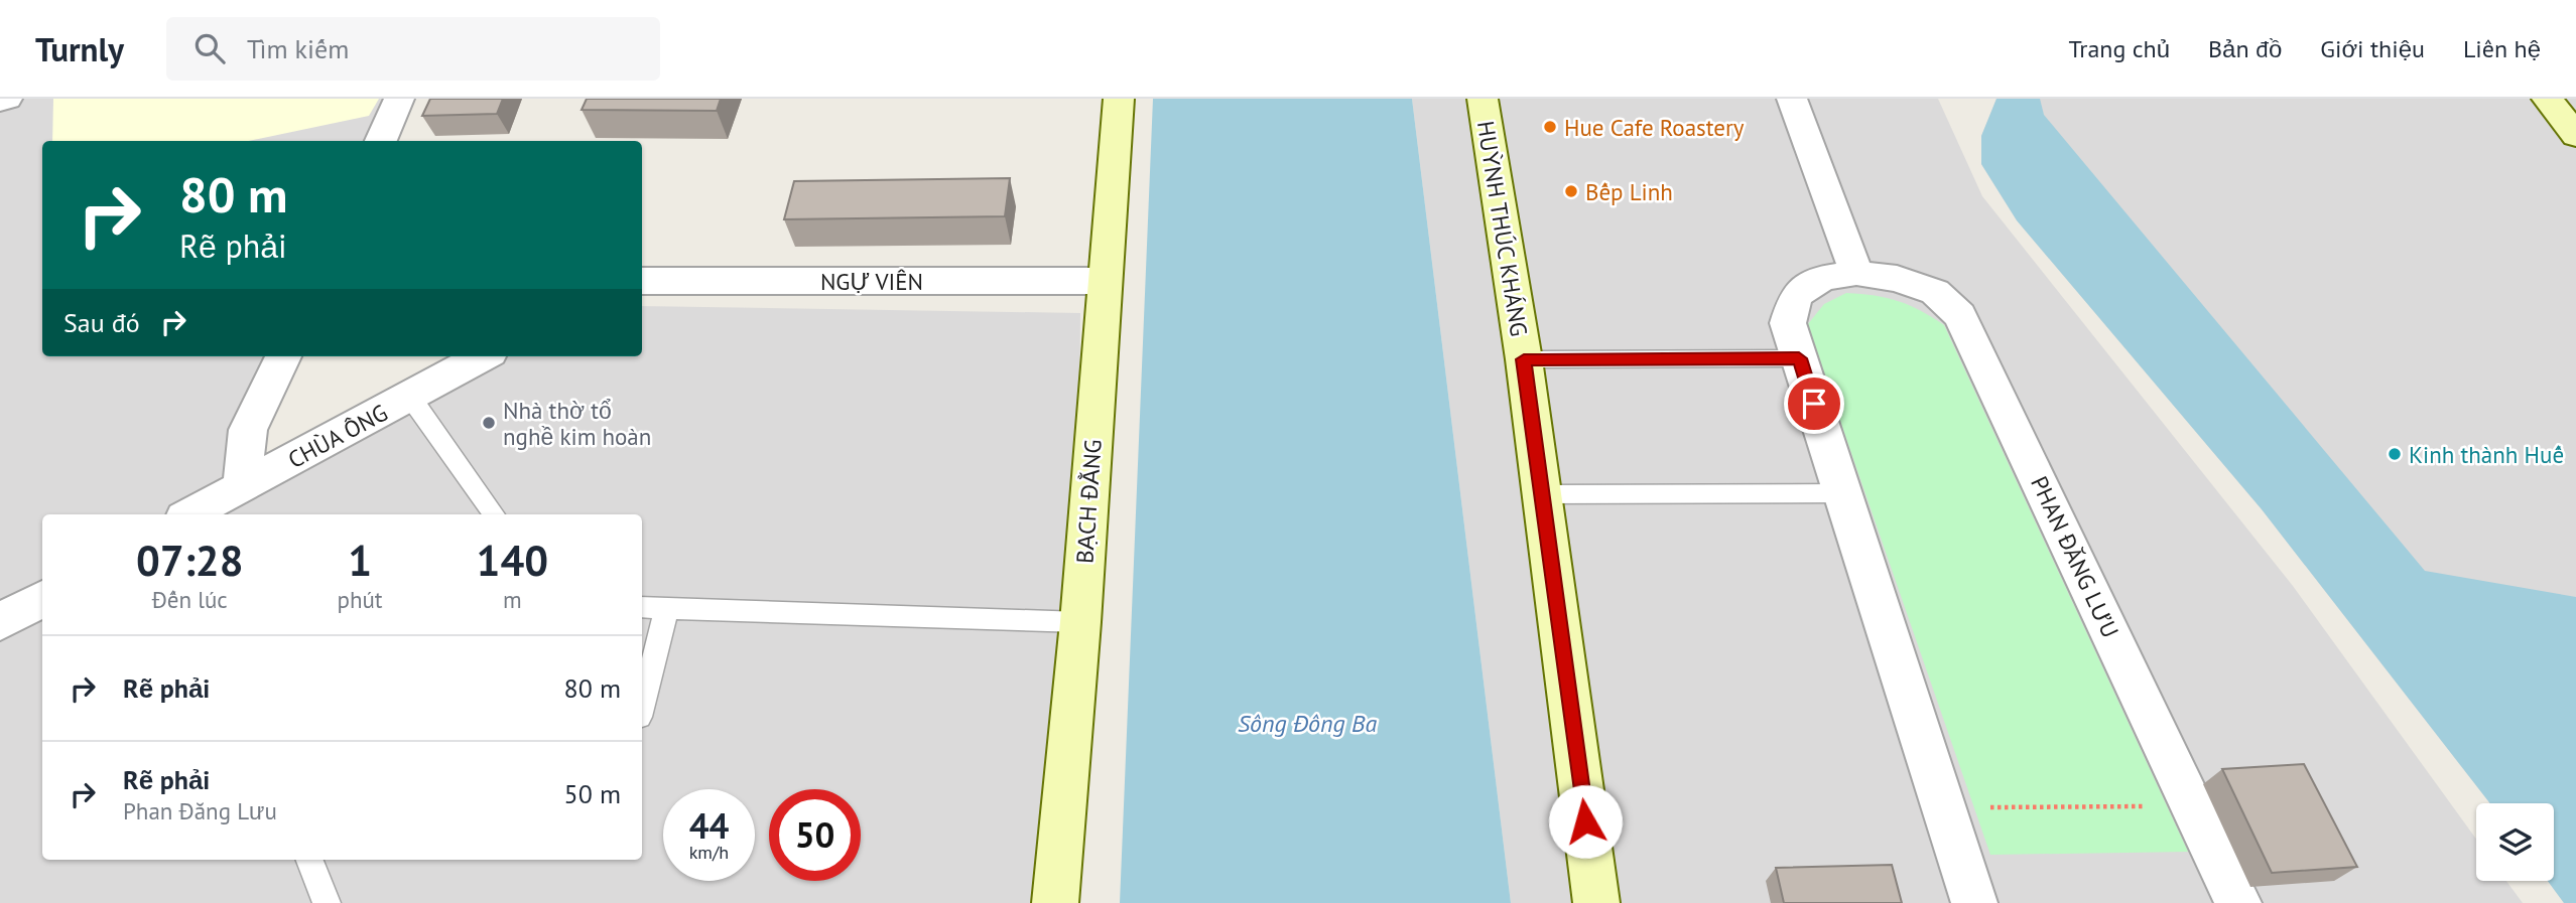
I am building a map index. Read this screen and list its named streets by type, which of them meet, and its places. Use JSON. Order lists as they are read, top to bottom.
{
  "streets": {
    "street": [
      "HUỲNH THÚC KHÁNG",
      "NGỰ VIÊN",
      "CHÙA ÔNG",
      "BẠCH ĐẰNG",
      "PHAN ĐĂNG LƯU"
    ]
  },
  "crossings": [
    ["NGỰ VIÊN", "BẠCH ĐẰNG"]
  ],
  "water": ["Sông Đông Ba"],
  "places": [
    "Hue Cafe Roastery",
    "Bếp Linh",
    "Nhà thờ tổ nghề kim hoàn",
    "Kinh thành Huế"
  ],
  "page": {
    "header": "Turnly",
    "search": "Tìm kiếm",
    "nav": [
      "Trang chủ",
      "Bản đồ",
      "Giới thiệu",
      "Liên hệ"
    ],
    "turn": ["80 m", "Rẽ phải"],
    "then": "Sau đó",
    "eta": [
      "07:28",
      "Đến lúc",
      "1",
      "phút",
      "140",
      "m"
    ],
    "list": [
      {
        "name": "Rẽ phải",
        "value": "80 m"
      },
      {
        "name": "Rẽ phải",
        "note": "Phan Đăng Lưu",
        "value": "50 m"
      }
    ],
    "speed": "44 km/h",
    "limit": "50"
  }
}
